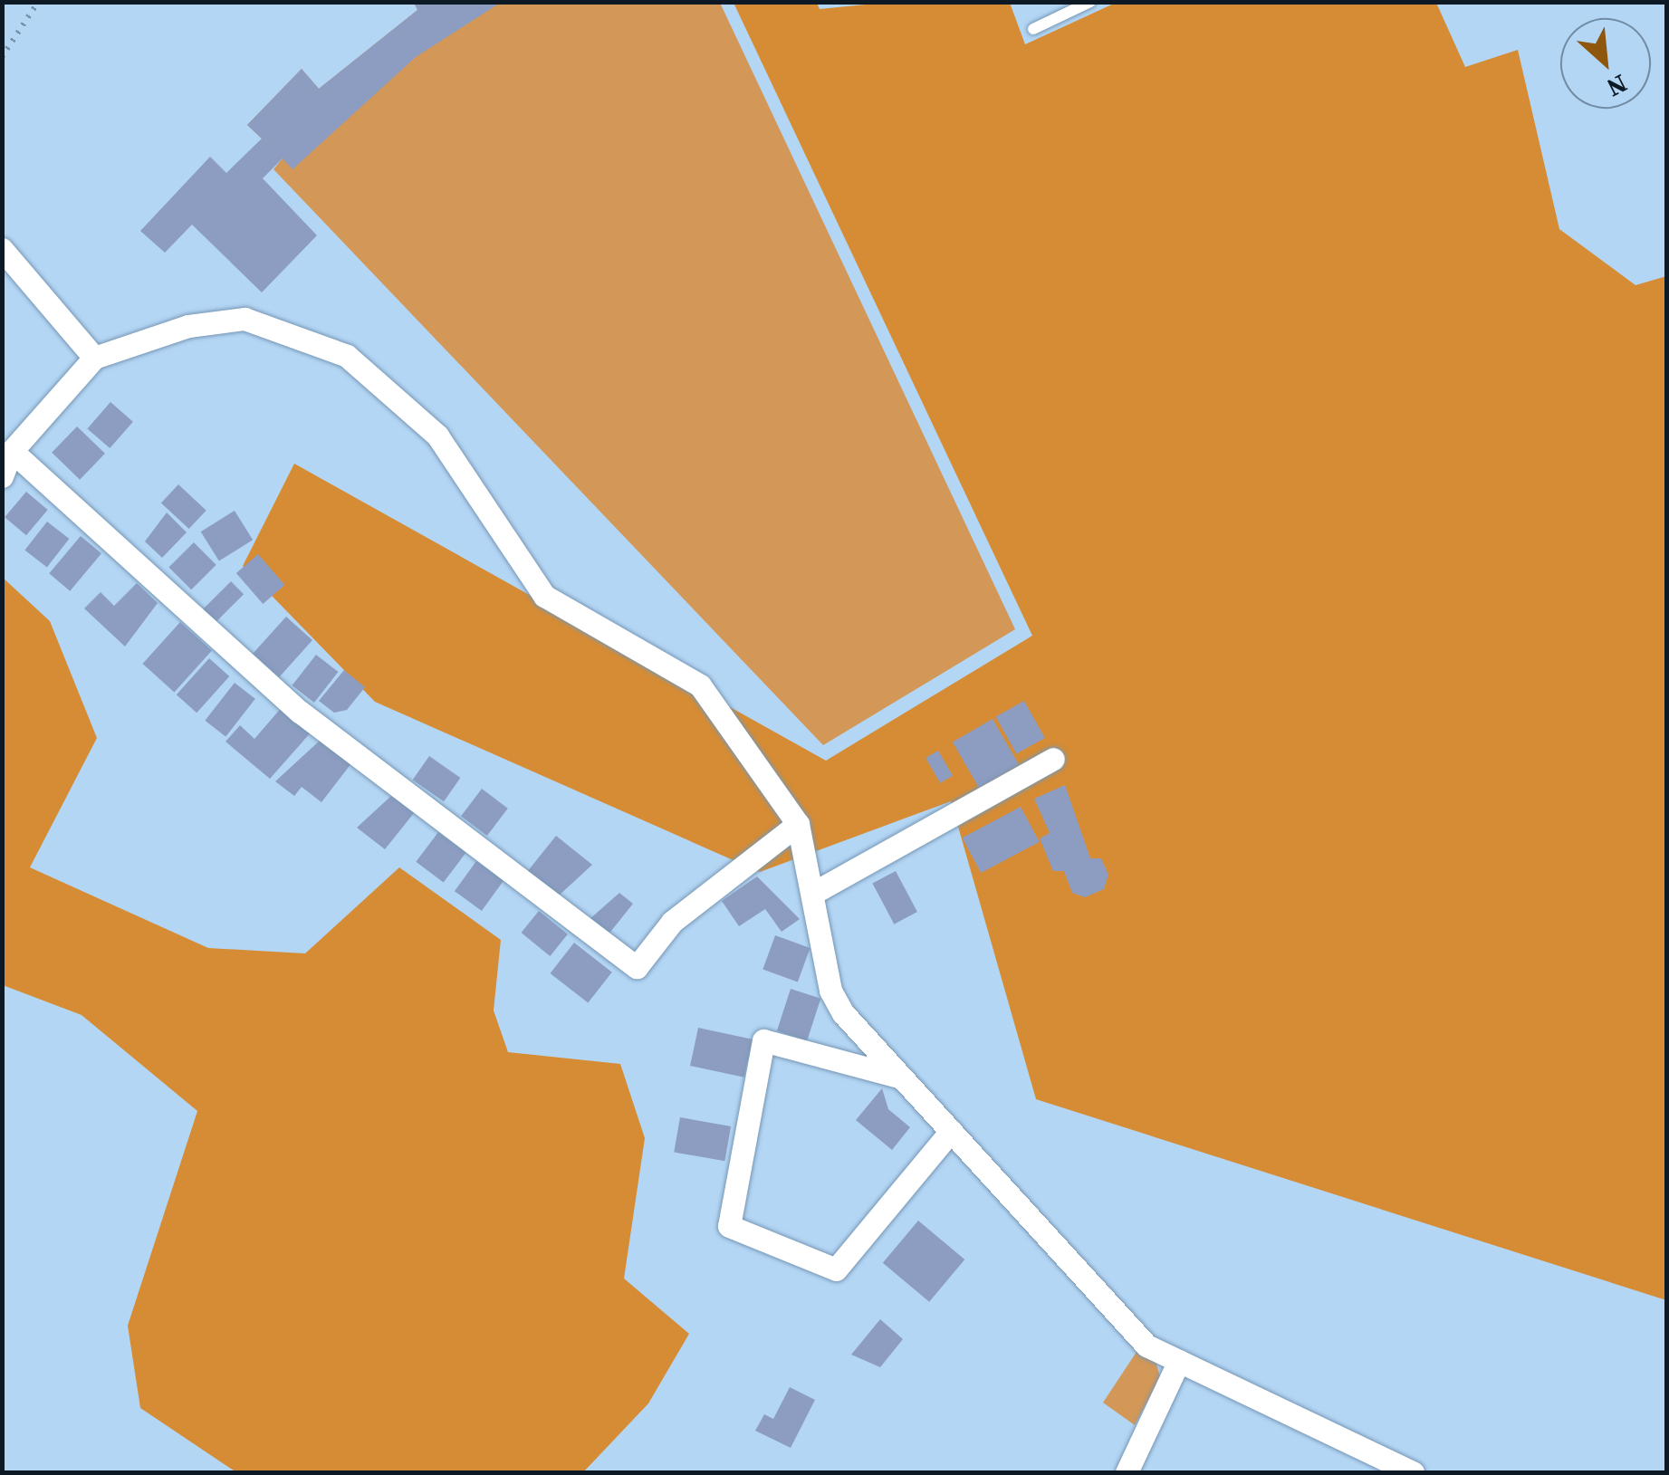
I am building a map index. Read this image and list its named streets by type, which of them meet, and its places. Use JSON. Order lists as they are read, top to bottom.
{
  "north": "bottom right"
}
